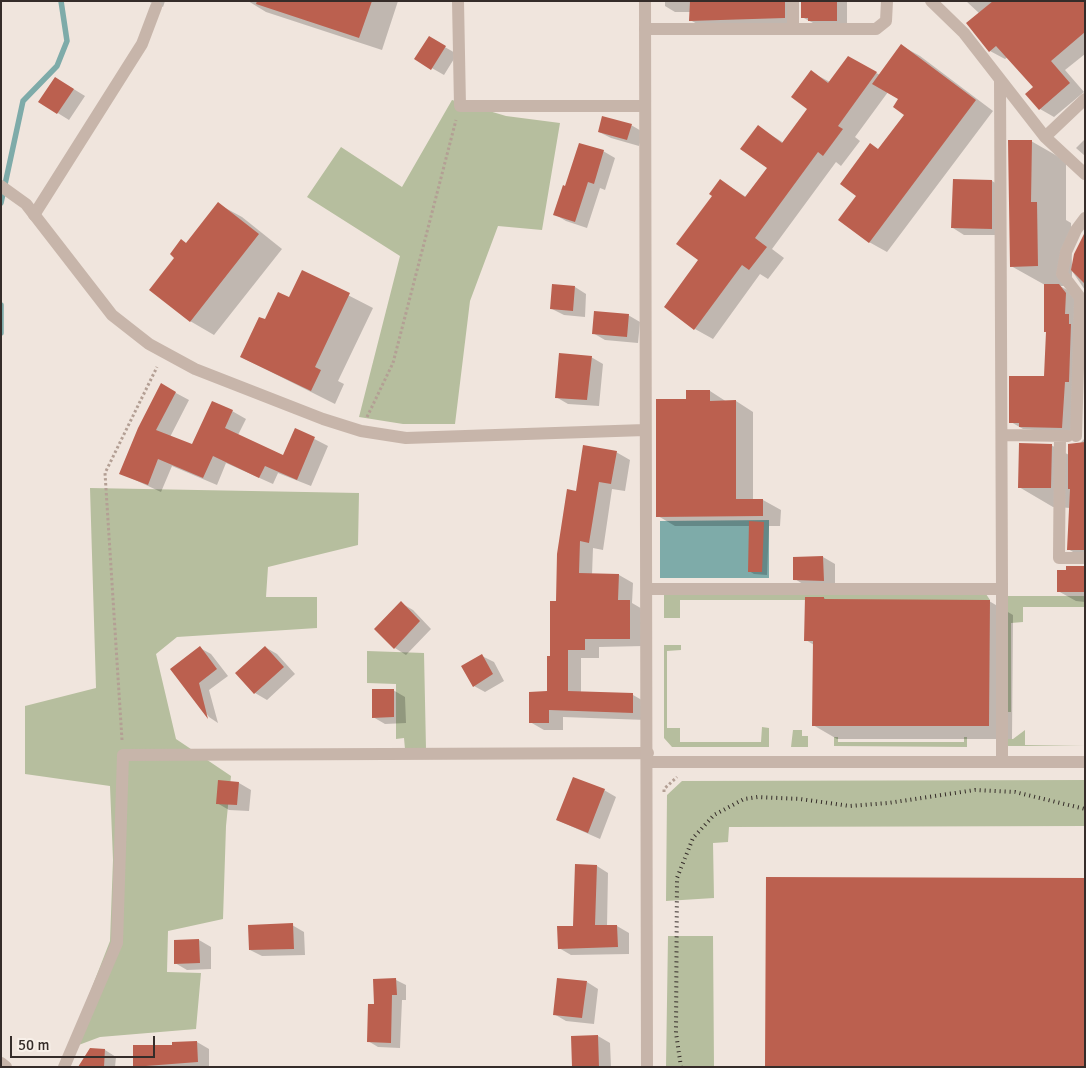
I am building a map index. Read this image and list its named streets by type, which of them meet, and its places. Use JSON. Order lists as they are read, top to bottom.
{
  "scale_bar": "50 m"
}
